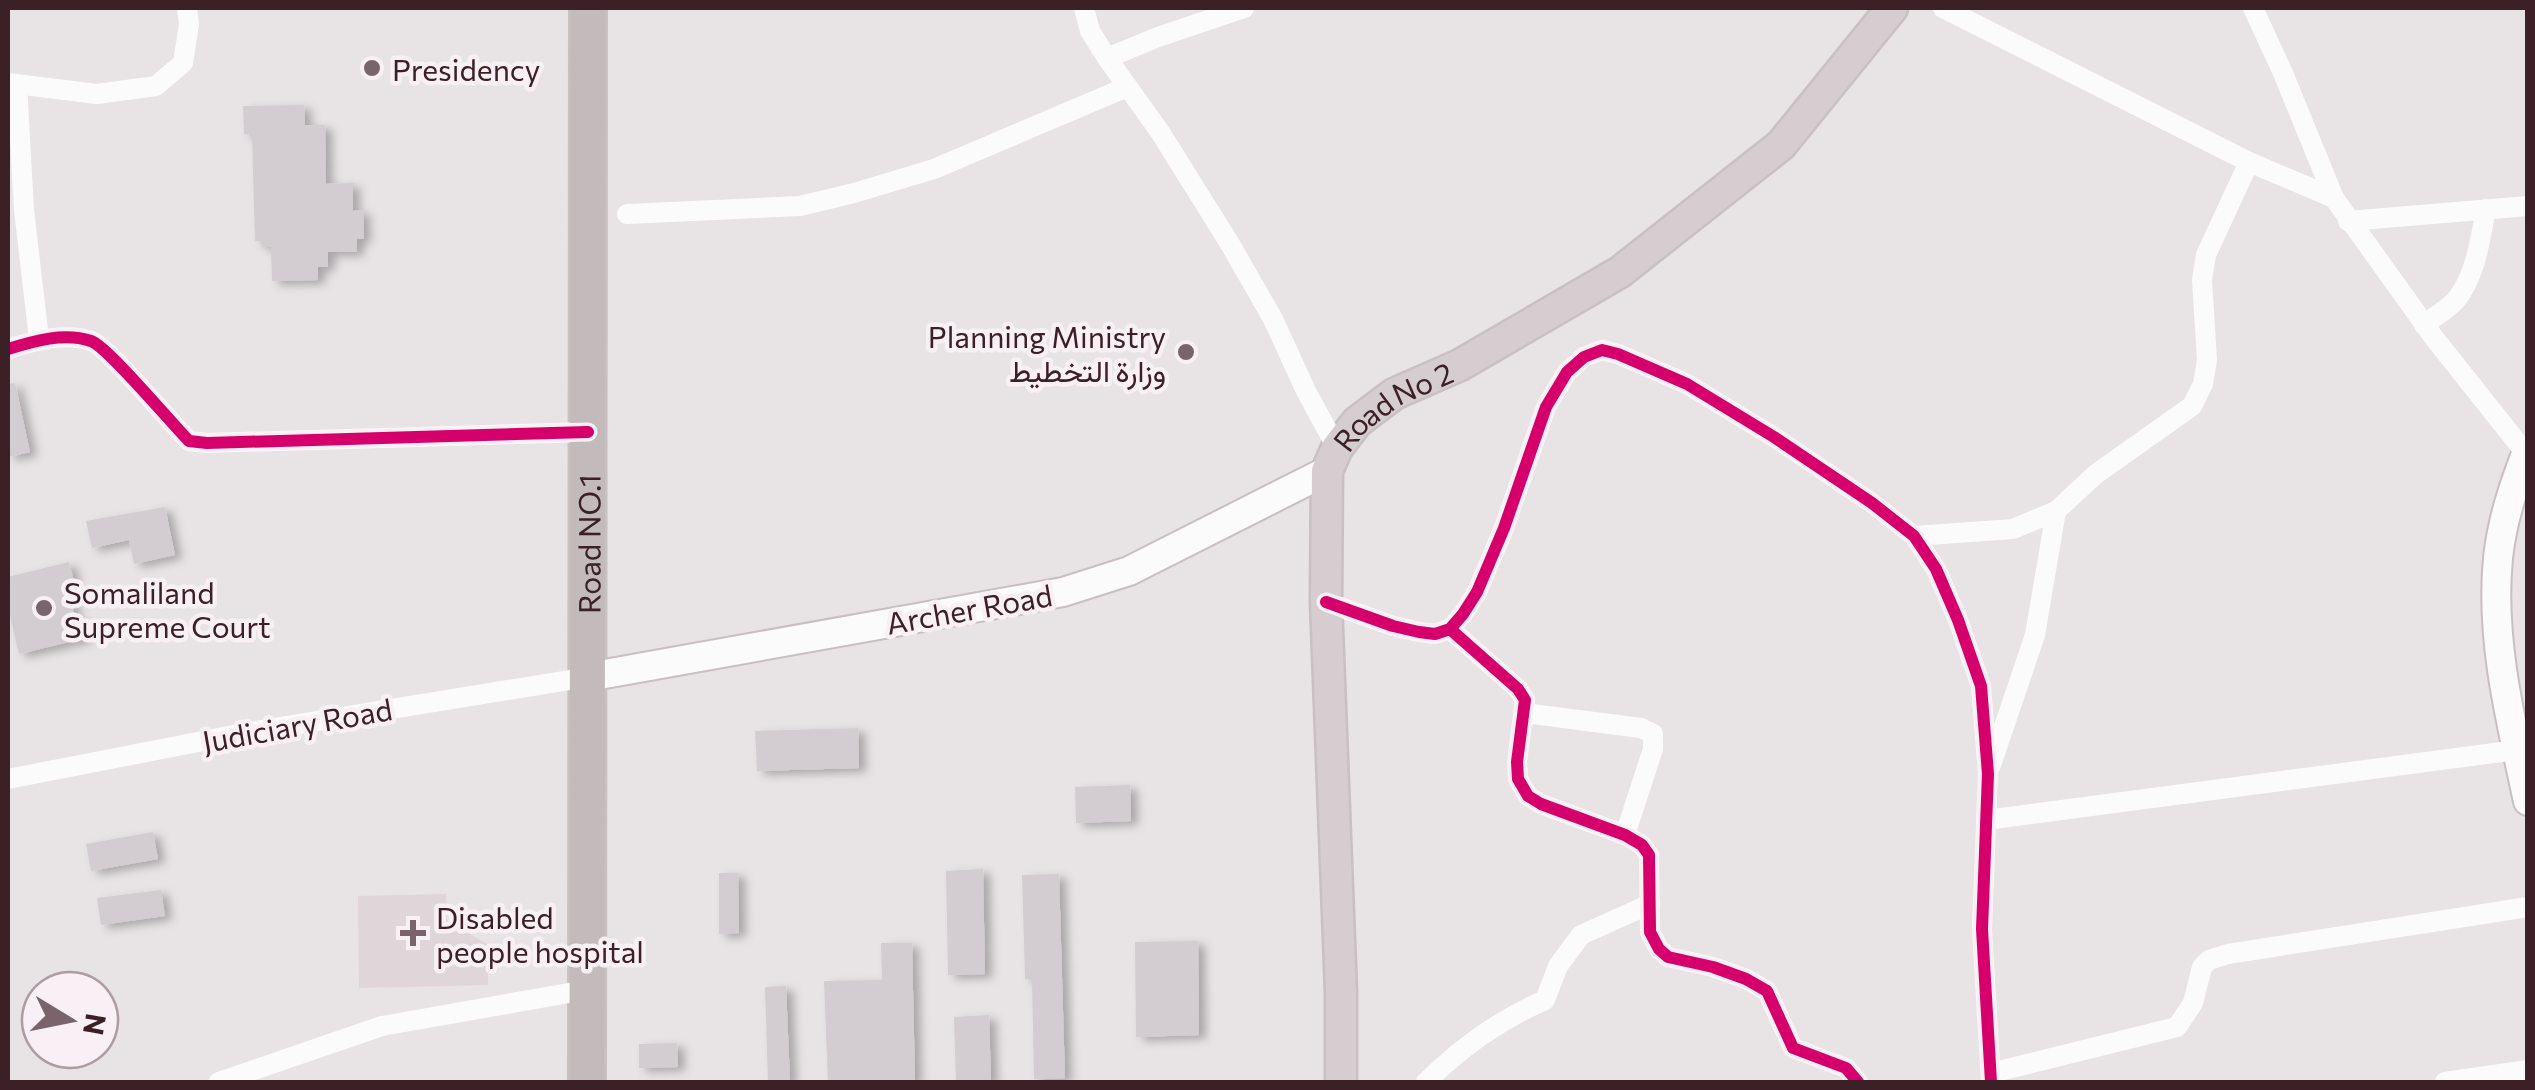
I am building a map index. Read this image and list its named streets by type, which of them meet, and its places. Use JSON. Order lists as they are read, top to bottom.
{
  "streets": {
    "highway": ["Road NO.1"],
    "main road": ["Road No 2", "Archer Road"],
    "street": ["Judiciary Road"]
  },
  "crossings": [
    ["Road No 2", "Archer Road"],
    ["Road NO.1", "Archer Road"],
    ["Road NO.1", "Judiciary Road"],
    ["Archer Road", "Judiciary Road"]
  ],
  "places": {
    "other": ["Presidency", "Planning Ministry وزارة التخطيط", "Somaliland Supreme Court"],
    "health": ["Disabled people hospital"]
  },
  "north": "right"
}
